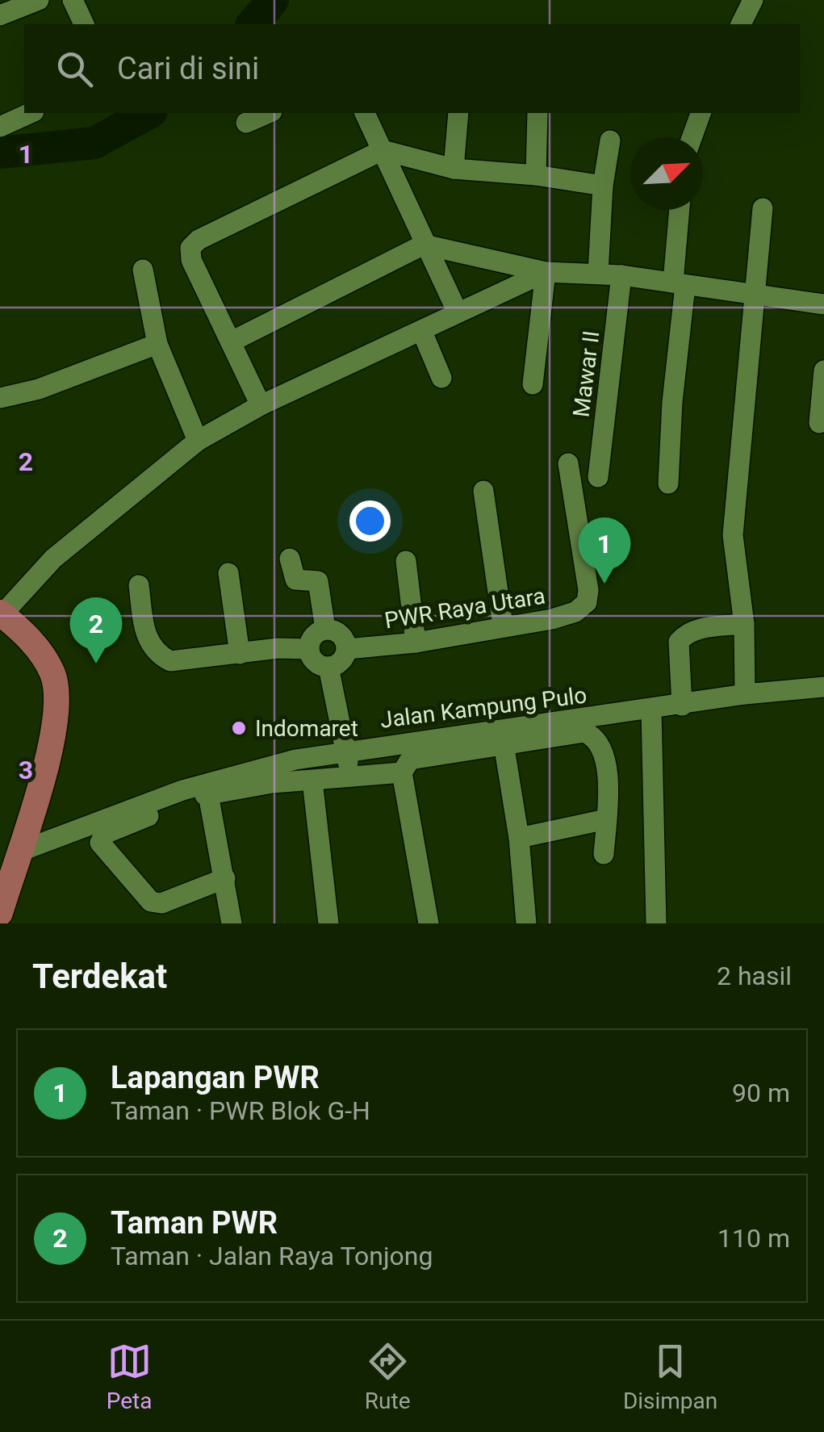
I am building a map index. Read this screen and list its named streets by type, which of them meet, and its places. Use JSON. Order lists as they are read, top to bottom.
{
  "streets": {
    "street": ["Mawar II", "PWR Raya Utara", "Jalan Kampung Pulo"]
  },
  "places": ["Indomaret"],
  "north": "top right",
  "page": {
    "search": "Cari di sini",
    "pins": ["1", "2"],
    "heading": ["Terdekat", "2 hasil"],
    "list": [
      {
        "mark": "1",
        "name": "Lapangan PWR",
        "note": "Taman · PWR Blok G-H",
        "value": "90 m"
      },
      {
        "mark": "2",
        "name": "Taman PWR",
        "note": "Taman · Jalan Raya Tonjong",
        "value": "110 m"
      }
    ],
    "nav": ["Peta", "Rute", "Disimpan"]
  },
  "grid": {
    "rows": ["1", "2", "3"]
  }
}
